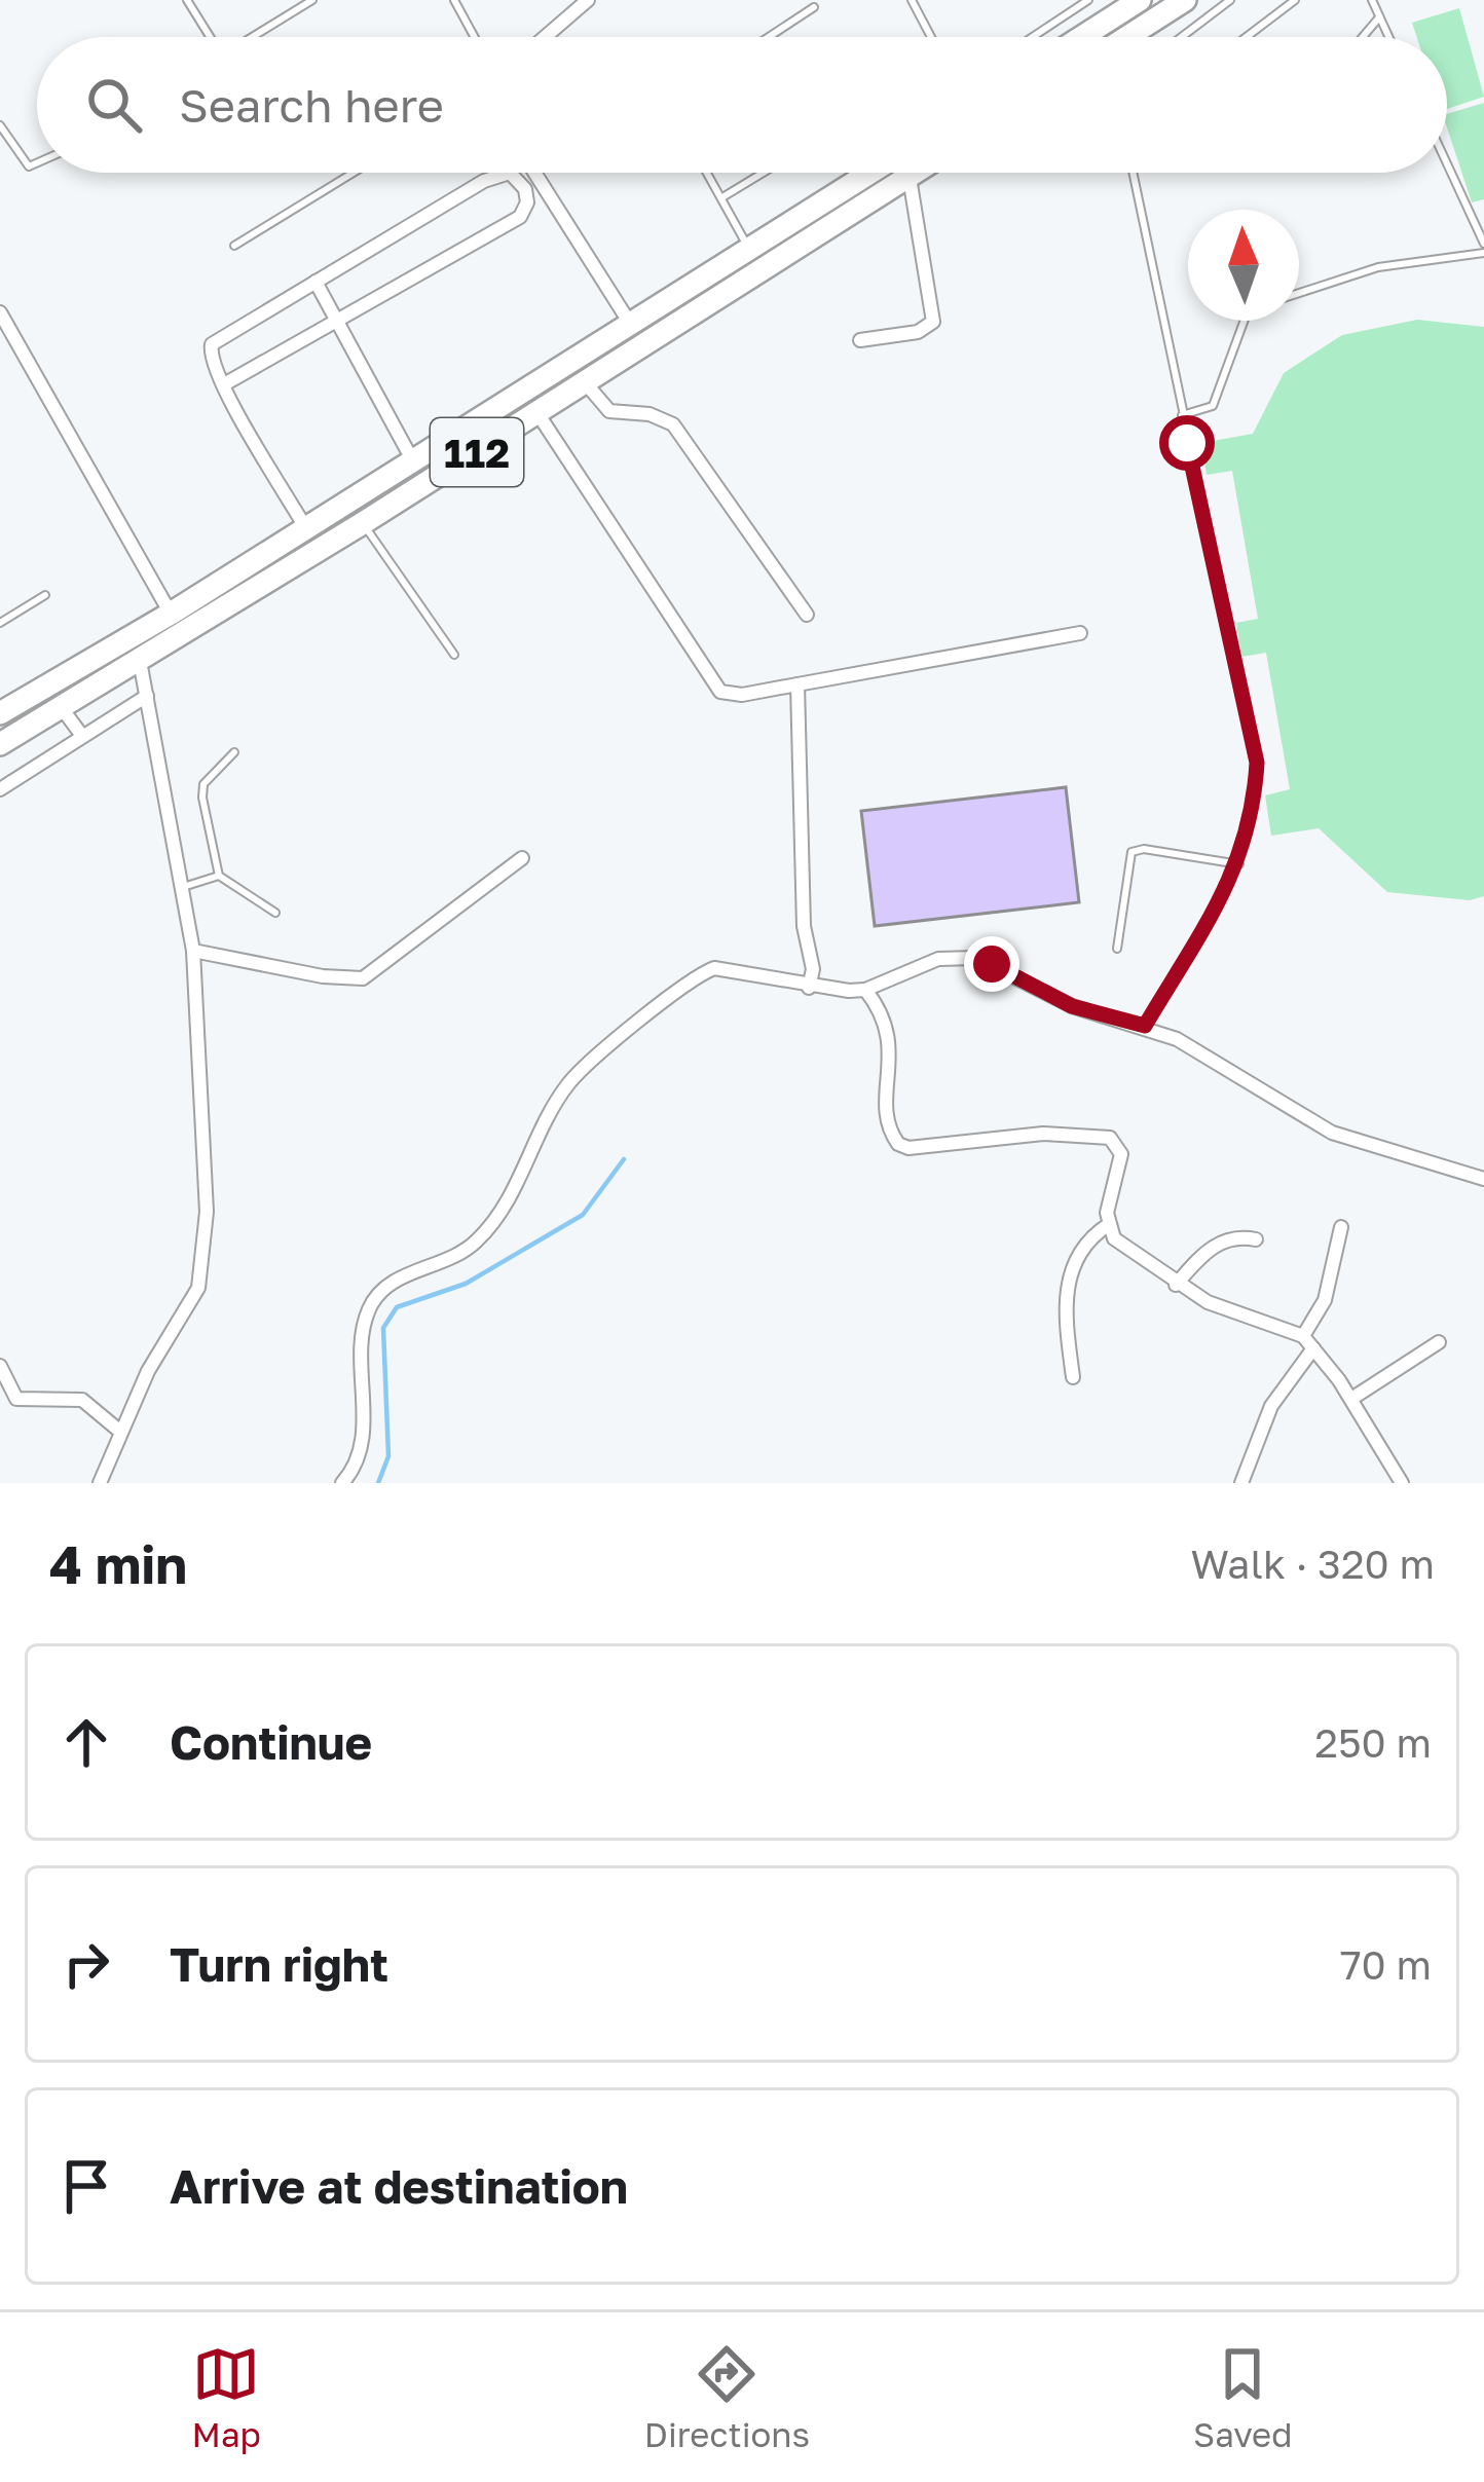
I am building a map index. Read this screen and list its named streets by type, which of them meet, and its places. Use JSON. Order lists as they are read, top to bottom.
{
  "streets": {
    "main road": ["112"]
  },
  "north": "top",
  "page": {
    "search": "Search here",
    "heading": ["4 min", "Walk · 320 m"],
    "list": [
      ["Continue", "250 m"],
      ["Turn right", "70 m"],
      "Arrive at destination"
    ],
    "nav": ["Map", "Directions", "Saved"]
  }
}
